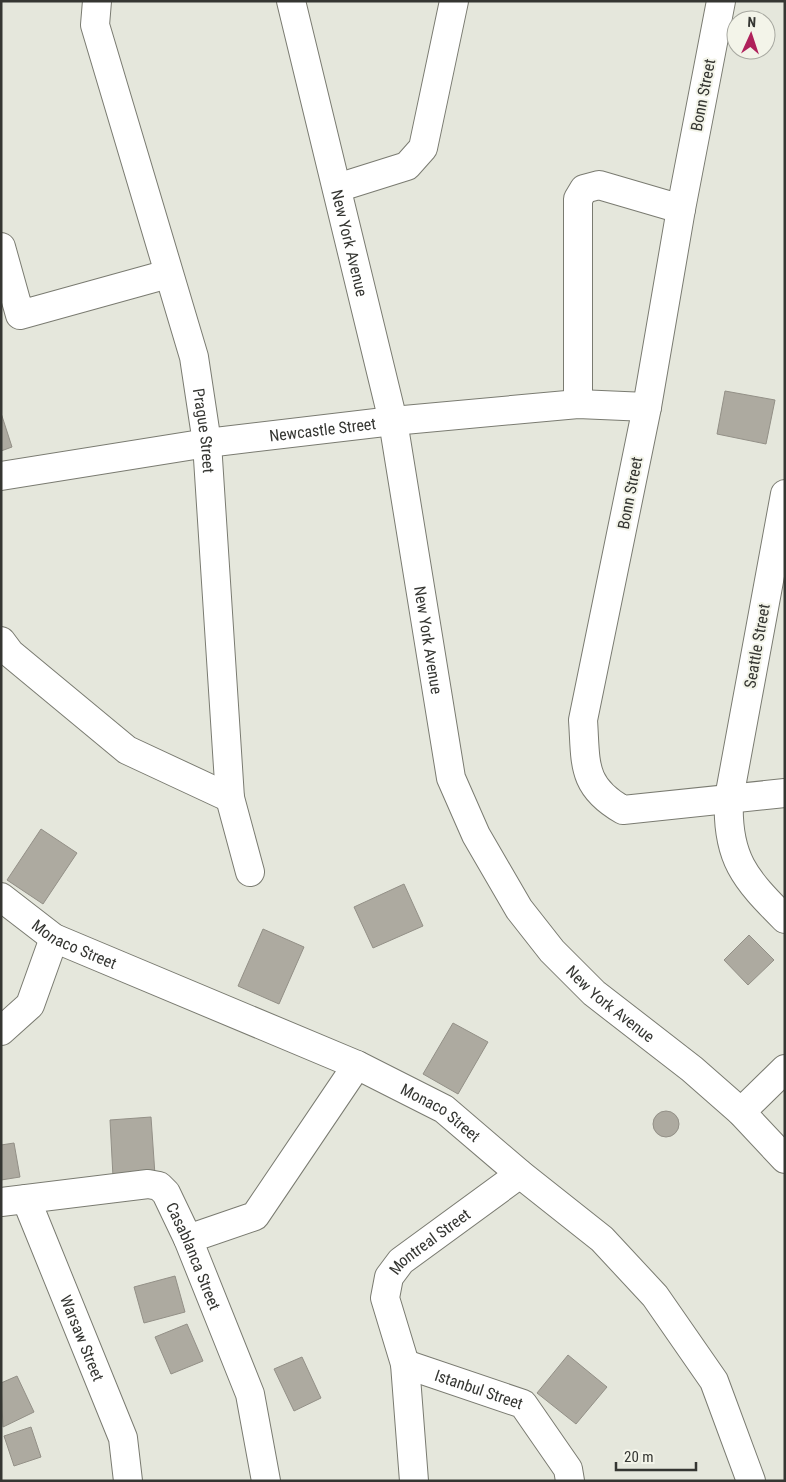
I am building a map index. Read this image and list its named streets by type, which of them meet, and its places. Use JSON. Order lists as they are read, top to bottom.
{
  "streets": {
    "street": [
      "Bonn Street",
      "New York Avenue",
      "Newcastle Street",
      "Prague Street",
      "Seattle Street",
      "Monaco Street",
      "Montreal Street",
      "Casablanca Street",
      "Warsaw Street",
      "Istanbul Street"
    ]
  },
  "crossings": [
    ["Bonn Street", "Newcastle Street"],
    ["Bonn Street", "Seattle Street"],
    ["New York Avenue", "Newcastle Street"],
    ["Newcastle Street", "Prague Street"],
    ["Monaco Street", "Montreal Street"],
    ["Montreal Street", "Istanbul Street"],
    ["Casablanca Street", "Warsaw Street"]
  ],
  "scale_bar": "20 m",
  "north": "top"
}
